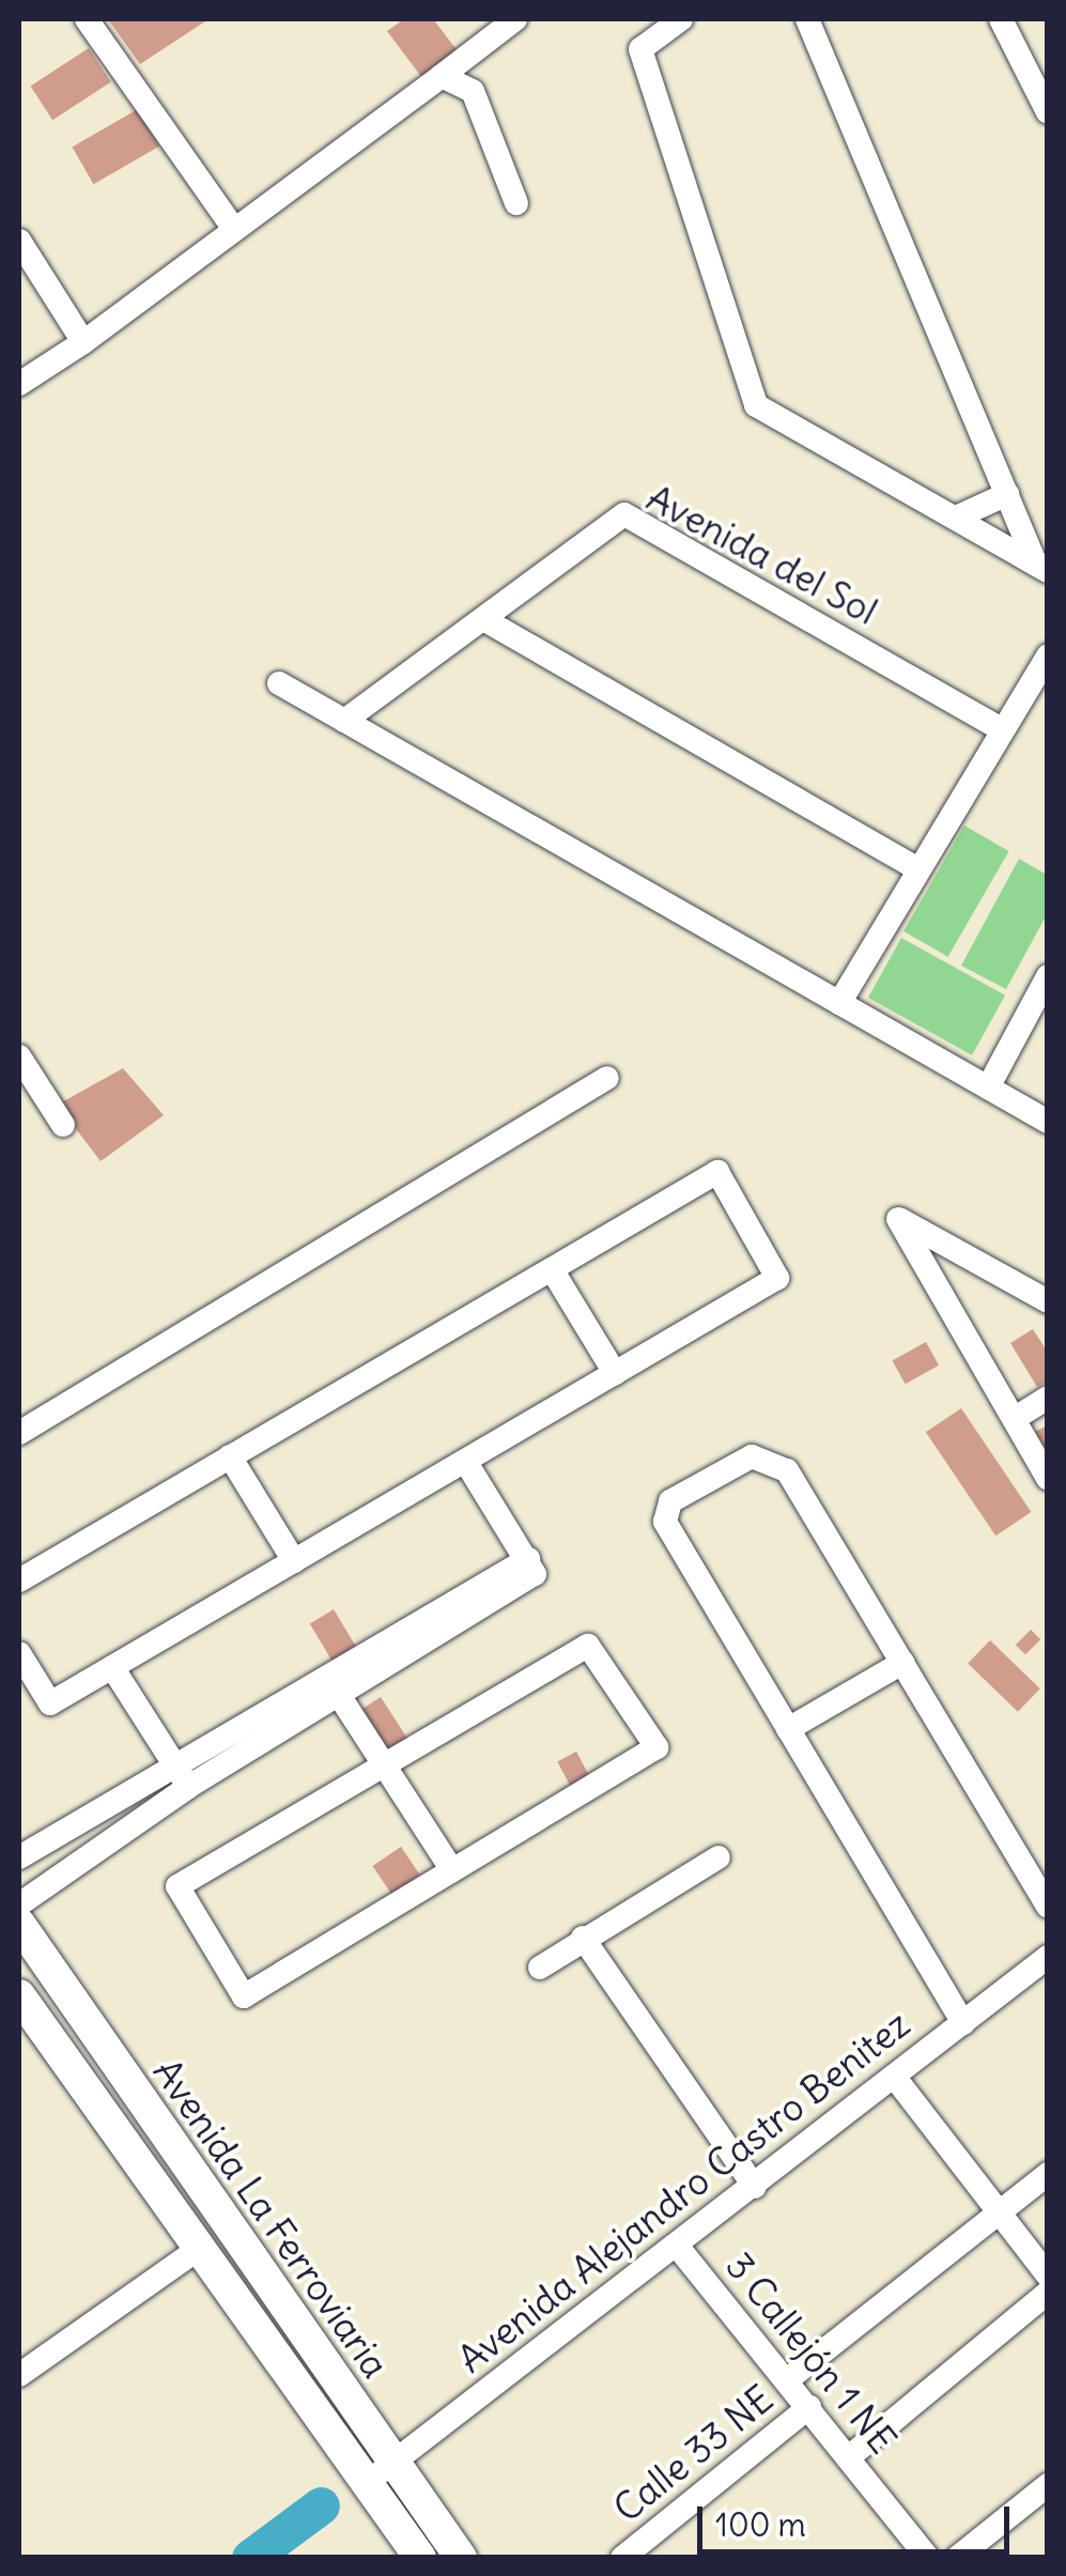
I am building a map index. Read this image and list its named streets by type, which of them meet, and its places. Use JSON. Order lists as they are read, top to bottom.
{
  "streets": {
    "main road": ["Avenida La Ferroviaria"],
    "street": [
      "Avenida del Sol",
      "Avenida Alejandro Castro Benitez",
      "3 Callejón 1 NE",
      "Calle 33 NE"
    ]
  },
  "crossings": [
    ["Avenida Alejandro Castro Benitez", "Avenida La Ferroviaria"],
    ["Avenida Alejandro Castro Benitez", "3 Callejón 1 NE"],
    ["3 Callejón 1 NE", "Calle 33 NE"]
  ],
  "scale_bar": "100 m"
}
